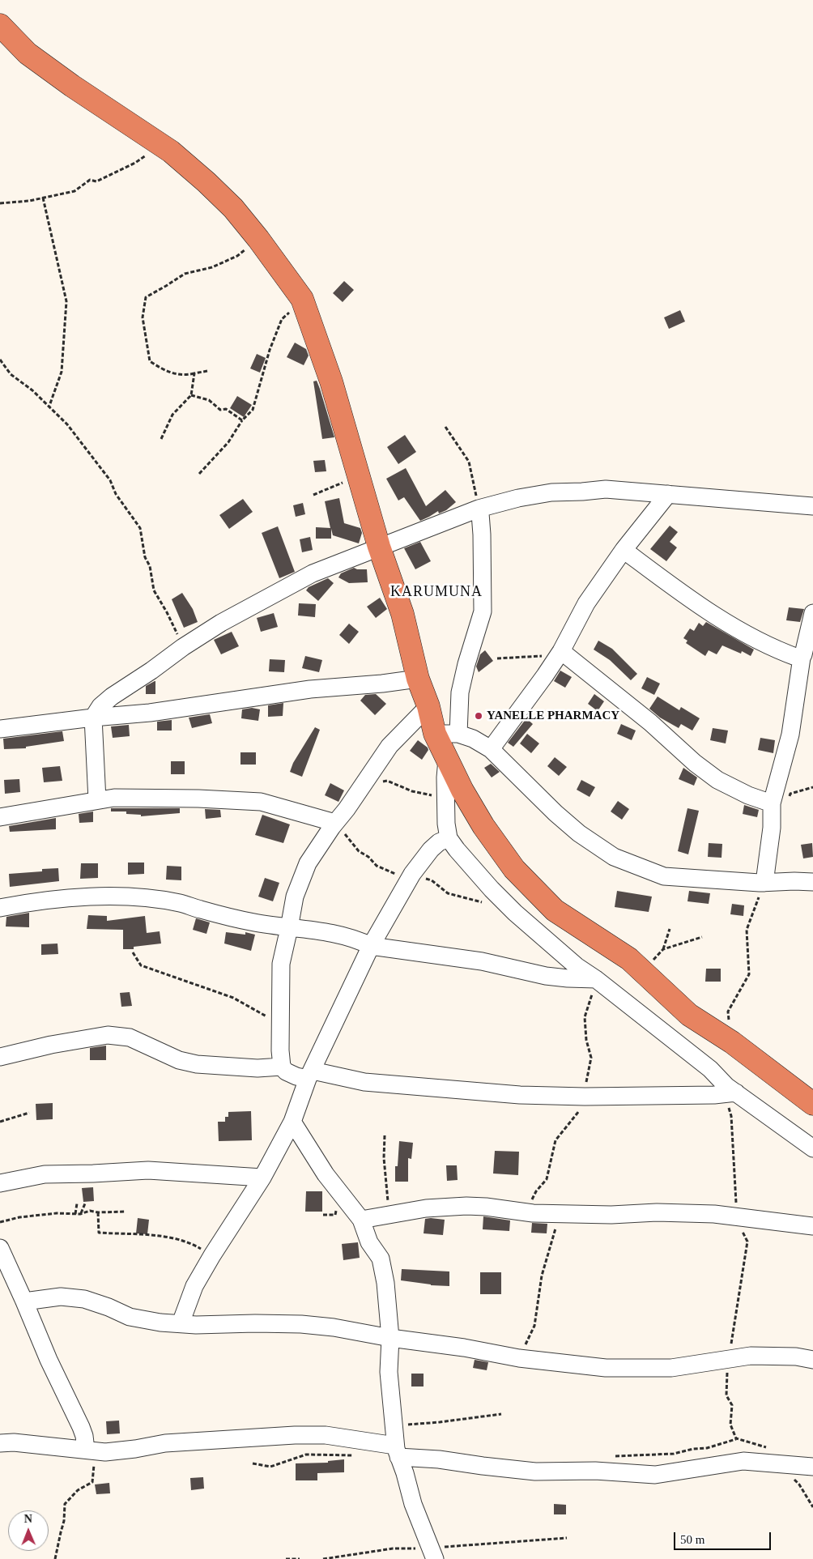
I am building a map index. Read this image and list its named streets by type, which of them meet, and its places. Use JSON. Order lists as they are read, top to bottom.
{
  "districts": ["KARUMUNA"],
  "places": ["YANELLE PHARMACY"],
  "scale_bar": "50 m",
  "north": "top"
}
